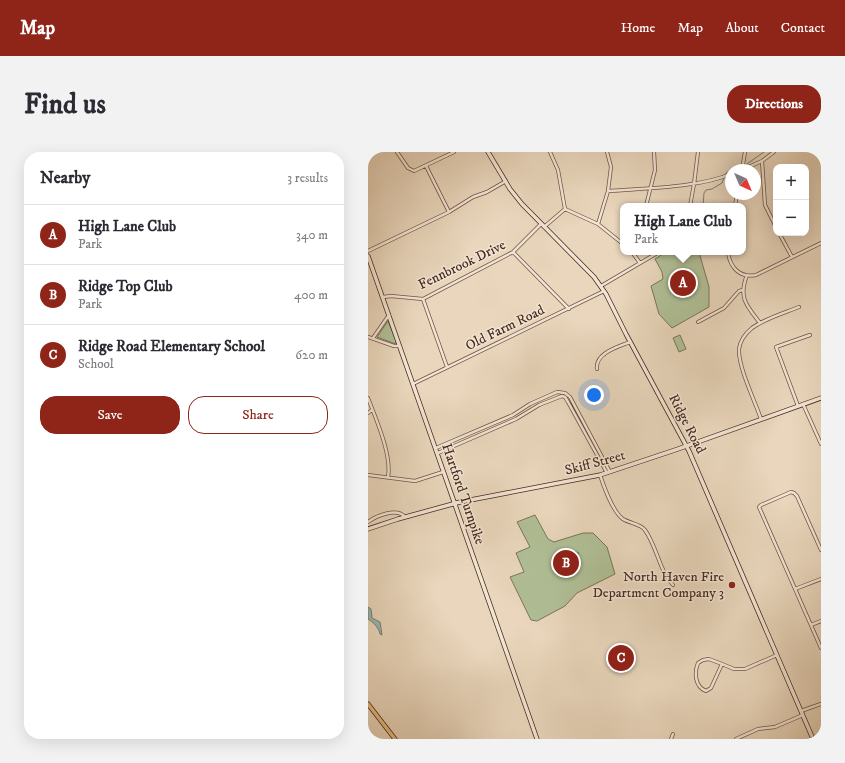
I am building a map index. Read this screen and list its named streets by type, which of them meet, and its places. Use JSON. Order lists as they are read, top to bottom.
{
  "streets": {
    "main road": ["Ridge Road", "Skiff Street", "Hartford Turnpike"],
    "street": ["Fennbrook Drive", "Old Farm Road"]
  },
  "crossings": [
    ["Fennbrook Drive", "Ridge Road"],
    ["Fennbrook Drive", "Hartford Turnpike"],
    ["Old Farm Road", "Ridge Road"],
    ["Old Farm Road", "Hartford Turnpike"],
    ["Ridge Road", "Skiff Street"],
    ["Skiff Street", "Hartford Turnpike"]
  ],
  "places": ["North Haven Fire Department Company 3"],
  "north": "bottom right",
  "page": {
    "header": "Map",
    "nav": [
      "Home",
      "Map",
      "About",
      "Contact"
    ],
    "buttons": [
      "Directions",
      ["Save", "Share"]
    ],
    "title": "Find us",
    "heading": ["Nearby", "3 results"],
    "map_buttons": ["+", "−"],
    "popup": ["High Lane Club", "Park"],
    "list": [
      {
        "mark": "A",
        "name": "High Lane Club",
        "note": "Park",
        "value": "340 m"
      },
      {
        "mark": "B",
        "name": "Ridge Top Club",
        "note": "Park",
        "value": "400 m"
      },
      {
        "mark": "C",
        "name": "Ridge Road Elementary School",
        "note": "School",
        "value": "620 m"
      }
    ],
    "pins": ["A", "B", "C"]
  }
}
